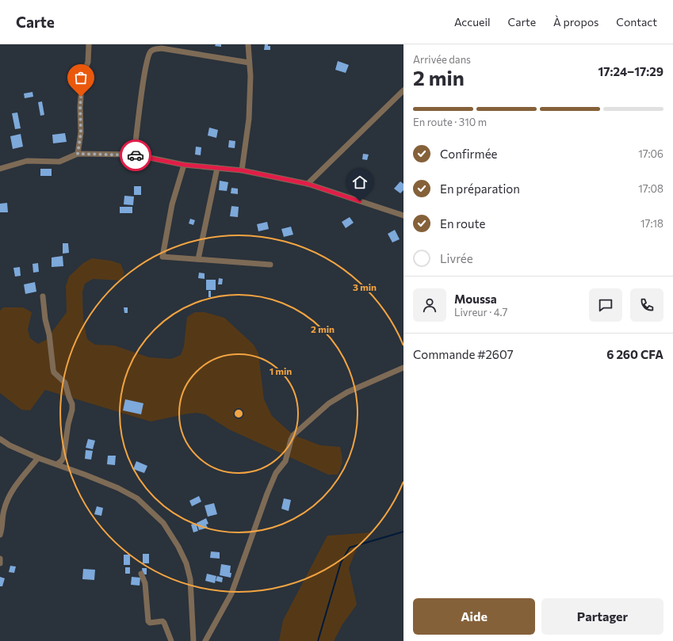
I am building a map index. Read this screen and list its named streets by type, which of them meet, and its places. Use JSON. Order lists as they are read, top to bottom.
{
  "page": {
    "header": "Carte",
    "nav": [
      "Accueil",
      "Carte",
      "À propos",
      "Contact"
    ],
    "heading": ["2 min", "Arrivée dans", "17:24–17:29"],
    "panel": [
      "Moussa",
      "Livreur · 4.7",
      "Commande #2607",
      "6 260 CFA"
    ],
    "bar": "En route · 310 m",
    "list": [
      ["Confirmée", "17:06"],
      ["En préparation", "17:08"],
      ["En route", "17:18"],
      "Livrée"
    ],
    "buttons": ["Aide", "Partager"]
  },
  "rings": ["3 min", "2 min", "1 min"]
}
